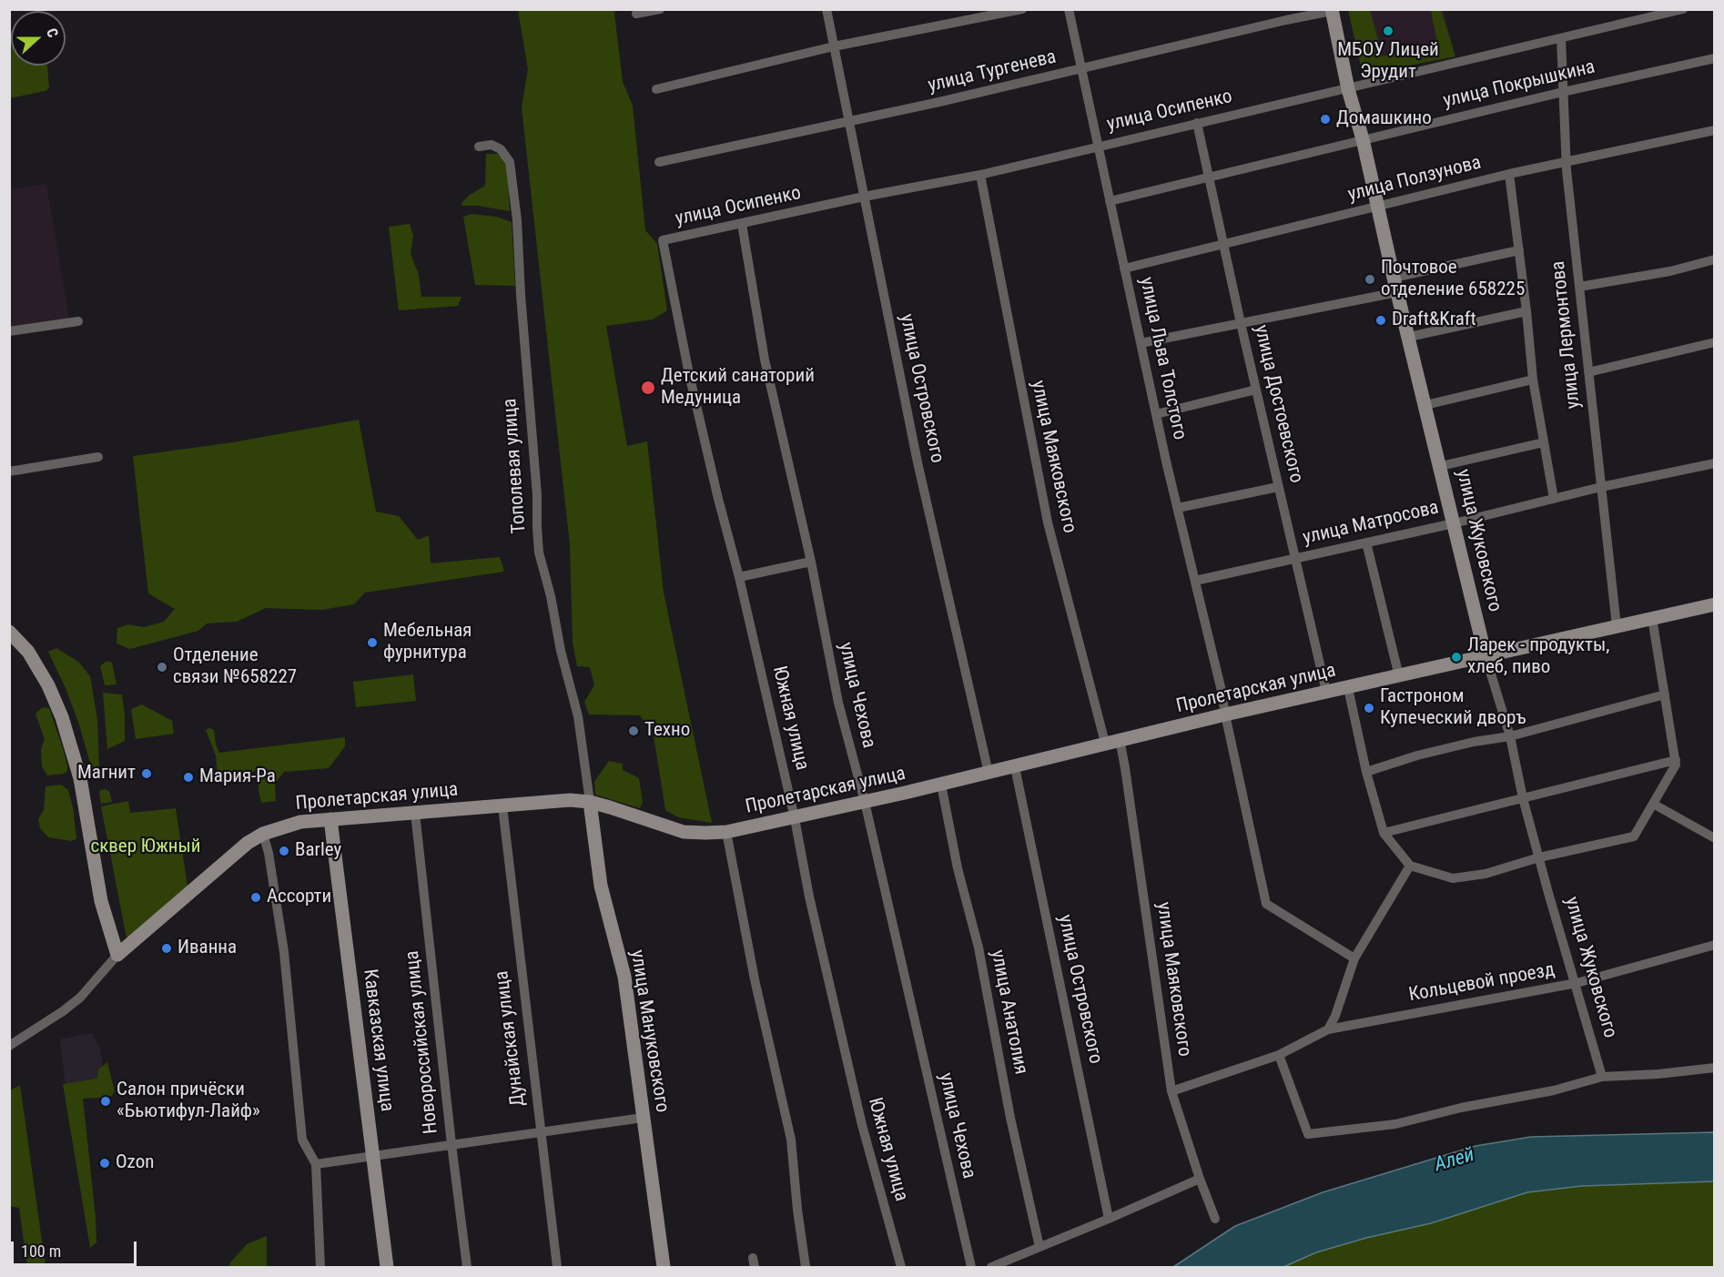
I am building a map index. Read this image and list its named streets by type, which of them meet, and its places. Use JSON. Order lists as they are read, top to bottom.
{
  "streets": {
    "street": [
      "улица Тургенева",
      "улица Покрышкина",
      "улица Осипенко",
      "улица Ползунова",
      "улица Лермонтова",
      "улица Льва Толстого",
      "улица Островского",
      "улица Достоевского",
      "улица Маяковского",
      "Тополевая улица",
      "улица Матросова",
      "улица Жуковского",
      "Пролетарская улица",
      "улица Чехова",
      "Южная улица",
      "Кольцевой проезд",
      "улица Анатолия",
      "улица Мануковского",
      "Дунайская улица",
      "Кавказская улица",
      "Новороссийская улица"
    ]
  },
  "crossings": [
    ["улица Тургенева", "улица Льва Толстого"],
    ["улица Тургенева", "улица Островского"],
    ["улица Тургенева", "улица Жуковского"],
    ["улица Покрышкина", "улица Лермонтова"],
    ["улица Покрышкина", "улица Льва Толстого"],
    ["улица Покрышкина", "улица Достоевского"],
    ["улица Покрышкина", "улица Жуковского"],
    ["улица Осипенко", "улица Лермонтова"],
    ["улица Осипенко", "улица Льва Толстого"],
    ["улица Осипенко", "улица Островского"],
    ["улица Осипенко", "улица Достоевского"],
    ["улица Осипенко", "улица Маяковского"],
    ["улица Осипенко", "улица Жуковского"],
    ["улица Осипенко", "улица Чехова"],
    ["улица Осипенко", "Южная улица"],
    ["улица Ползунова", "улица Лермонтова"],
    ["улица Ползунова", "улица Льва Толстого"],
    ["улица Ползунова", "улица Достоевского"],
    ["улица Ползунова", "улица Жуковского"],
    ["улица Лермонтова", "улица Матросова"],
    ["улица Лермонтова", "Пролетарская улица"],
    ["улица Льва Толстого", "улица Матросова"],
    ["улица Льва Толстого", "Пролетарская улица"],
    ["улица Островского", "Пролетарская улица"],
    ["улица Достоевского", "улица Матросова"],
    ["улица Достоевского", "Пролетарская улица"],
    ["улица Маяковского", "Пролетарская улица"],
    ["улица Маяковского", "Кольцевой проезд"],
    ["Тополевая улица", "Пролетарская улица"],
    ["Тополевая улица", "улица Мануковского"],
    ["улица Матросова", "улица Жуковского"],
    ["улица Жуковского", "Пролетарская улица"],
    ["улица Жуковского", "Кольцевой проезд"],
    ["Пролетарская улица", "улица Чехова"],
    ["Пролетарская улица", "Южная улица"],
    ["Пролетарская улица", "улица Анатолия"],
    ["Пролетарская улица", "улица Мануковского"],
    ["Пролетарская улица", "Дунайская улица"],
    ["Пролетарская улица", "Кавказская улица"],
    ["Пролетарская улица", "Новороссийская улица"]
  ],
  "water": ["Алей"],
  "parks": ["сквер Южный"],
  "places": [
    "МБОУ Лицей Эрудит",
    "Домашкино",
    "Почтовое отделение 658225",
    "Draft&Kraft",
    "Детский санаторий Медуница",
    "Мебельная фурнитура",
    "Ларек - продукты, хлеб, пиво",
    "Отделение связи №658227",
    "Гастроном Купеческий дворъ",
    "Техно",
    "Магнит",
    "Мария-Ра",
    "Barley",
    "Ассорти",
    "Иванна",
    "Салон причёски «Бьютифул-Лайф»",
    "Ozon"
  ],
  "scale_bar": "100 m",
  "north": "right"
}
